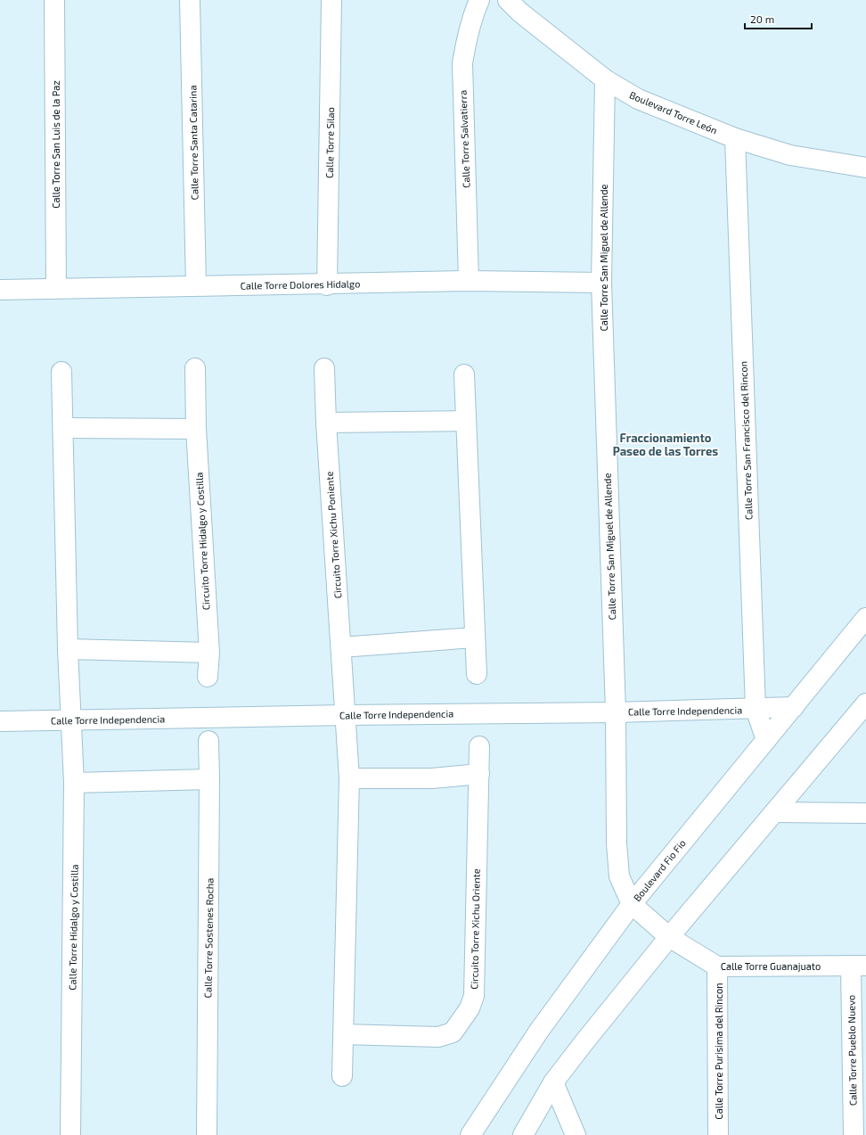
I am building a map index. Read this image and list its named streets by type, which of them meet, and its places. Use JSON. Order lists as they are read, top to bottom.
{
  "streets": {
    "street": [
      "Boulevard Torre León",
      "Calle Torre Salvatierra",
      "Calle Torre Santa Catarina",
      "Calle Torre Silao",
      "Calle Torre San Luis de la Paz",
      "Calle Torre San Miguel de Allende",
      "Calle Torre Dolores Hidalgo",
      "Calle Torre San Francisco del Rincon",
      "Circuito Torre Xichu Poniente",
      "Circuito Torre Hidalgo y Costilla",
      "Calle Torre Independencia",
      "Boulevard Fio Fio",
      "Calle Torre Hidalgo y Costilla",
      "Circuito Torre Xichu Oriente",
      "Calle Torre Sostenes Rocha",
      "Calle Torre Guanajuato",
      "Calle Torre Pueblo Nuevo",
      "Calle Torre Purisima del Rincon"
    ]
  },
  "crossings": [
    ["Boulevard Torre León", "Calle Torre San Miguel de Allende"],
    ["Boulevard Torre León", "Calle Torre San Francisco del Rincon"],
    ["Calle Torre Salvatierra", "Calle Torre Dolores Hidalgo"],
    ["Calle Torre Santa Catarina", "Calle Torre Dolores Hidalgo"],
    ["Calle Torre Silao", "Calle Torre Dolores Hidalgo"],
    ["Calle Torre San Luis de la Paz", "Calle Torre Dolores Hidalgo"],
    ["Calle Torre San Miguel de Allende", "Calle Torre Dolores Hidalgo"],
    ["Calle Torre San Miguel de Allende", "Calle Torre Independencia"],
    ["Calle Torre San Miguel de Allende", "Boulevard Fio Fio"],
    ["Calle Torre San Miguel de Allende", "Calle Torre Guanajuato"],
    ["Calle Torre San Francisco del Rincon", "Calle Torre Independencia"],
    ["Calle Torre San Francisco del Rincon", "Boulevard Fio Fio"],
    ["Circuito Torre Xichu Poniente", "Calle Torre Independencia"],
    ["Calle Torre Independencia", "Boulevard Fio Fio"],
    ["Calle Torre Independencia", "Calle Torre Hidalgo y Costilla"],
    ["Boulevard Fio Fio", "Calle Torre Guanajuato"],
    ["Calle Torre Guanajuato", "Calle Torre Pueblo Nuevo"],
    ["Calle Torre Guanajuato", "Calle Torre Purisima del Rincon"]
  ],
  "districts": ["Fraccionamiento Paseo de las Torres"],
  "scale_bar": "20 m"
}
